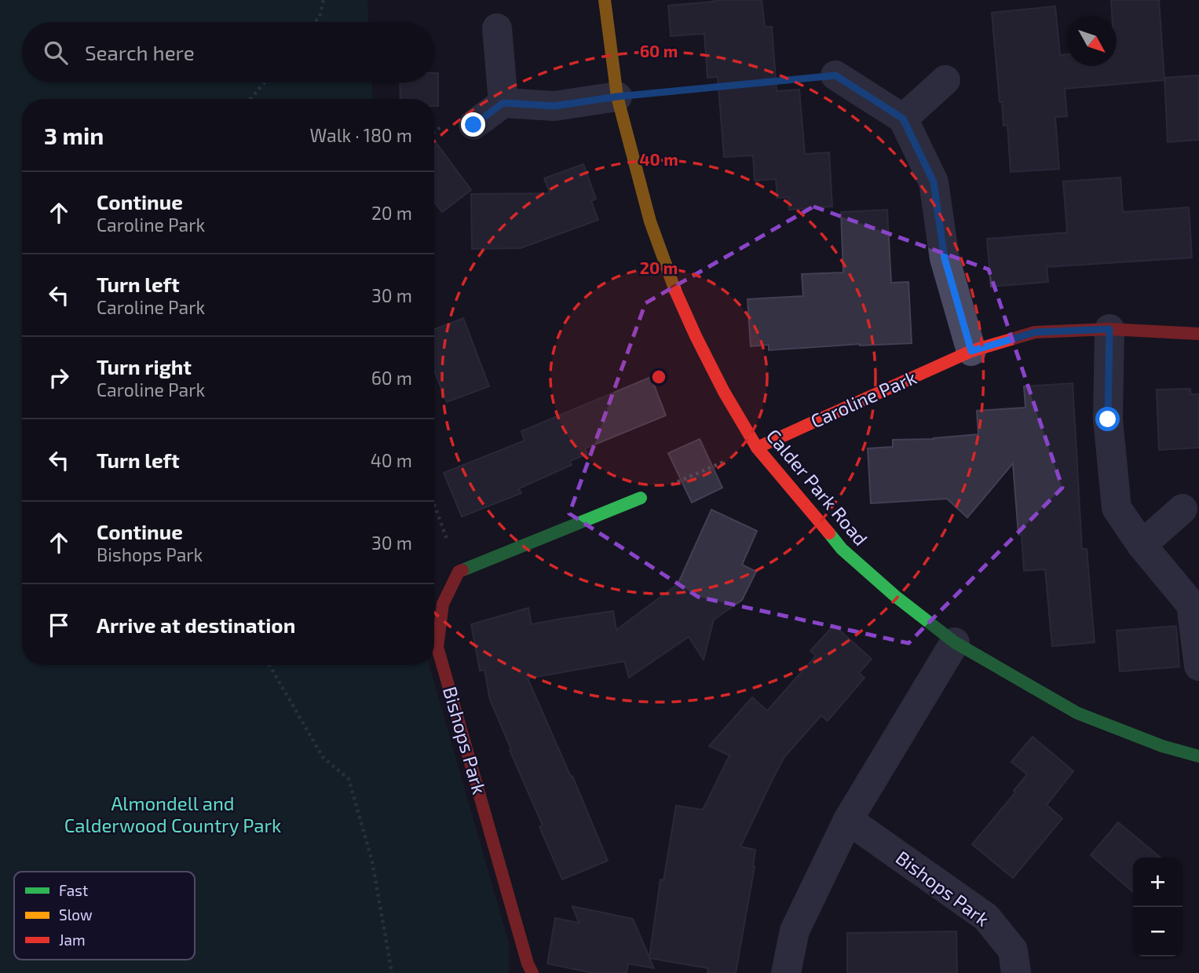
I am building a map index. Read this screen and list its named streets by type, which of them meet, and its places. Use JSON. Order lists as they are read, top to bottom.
{
  "streets": {
    "street": ["Caroline Park", "Calder Park Road", "Bishops Park"]
  },
  "crossings": [
    ["Caroline Park", "Calder Park Road"]
  ],
  "parks": ["Almondell and Calderwood Country Park"],
  "legend": ["Fast", "Slow", "Jam"],
  "north": "bottom right",
  "page": {
    "search": "Search here",
    "heading": ["3 min", "Walk · 180 m"],
    "list": [
      ["Continue", "Caroline Park", "20 m"],
      ["Turn left", "Caroline Park", "30 m"],
      ["Turn right", "Caroline Park", "60 m"],
      ["Turn left", "40 m"],
      ["Continue", "Bishops Park", "30 m"],
      "Arrive at destination"
    ],
    "map_buttons": ["+", "−"]
  },
  "rings": ["60 m", "40 m", "20 m"]
}
